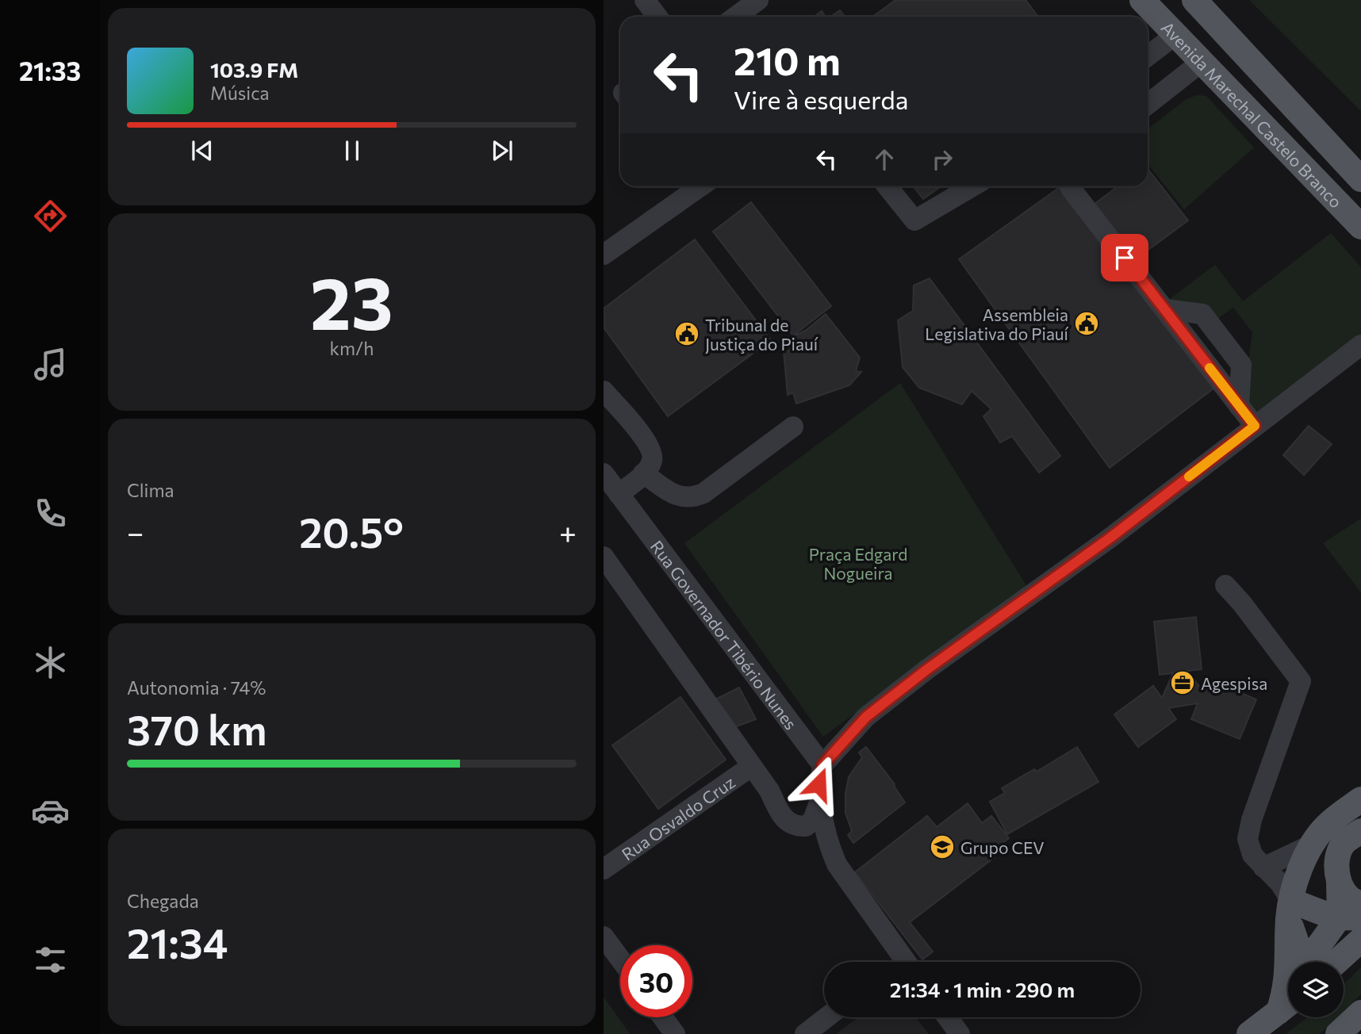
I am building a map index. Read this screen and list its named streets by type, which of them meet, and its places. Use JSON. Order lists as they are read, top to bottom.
{
  "streets": {
    "main road": ["Avenida Marechal Castelo Branco"],
    "street": ["Rua Governador Tibério Nunes", "Rua Osvaldo Cruz"]
  },
  "parks": ["Praça Edgard Nogueira"],
  "places": {
    "public building": ["Assembleia Legislativa do Piauí", "Tribunal de Justiça do Piauí"],
    "office": ["Agespisa"],
    "school or university": ["Grupo CEV"]
  },
  "page": {
    "tabs": "21:33",
    "turn": ["210 m", "Vire à esquerda"],
    "song": ["103.9 FM", "Música"],
    "tile": [
      ["23", "km/h"],
      "Clima",
      ["Autonomia · 74%", "370 km"],
      ["Chegada", "21:34"]
    ],
    "heat": ["−", "20.5°", "+"],
    "limit": "30",
    "trip": "21:34 · 1 min · 290 m"
  }
}
